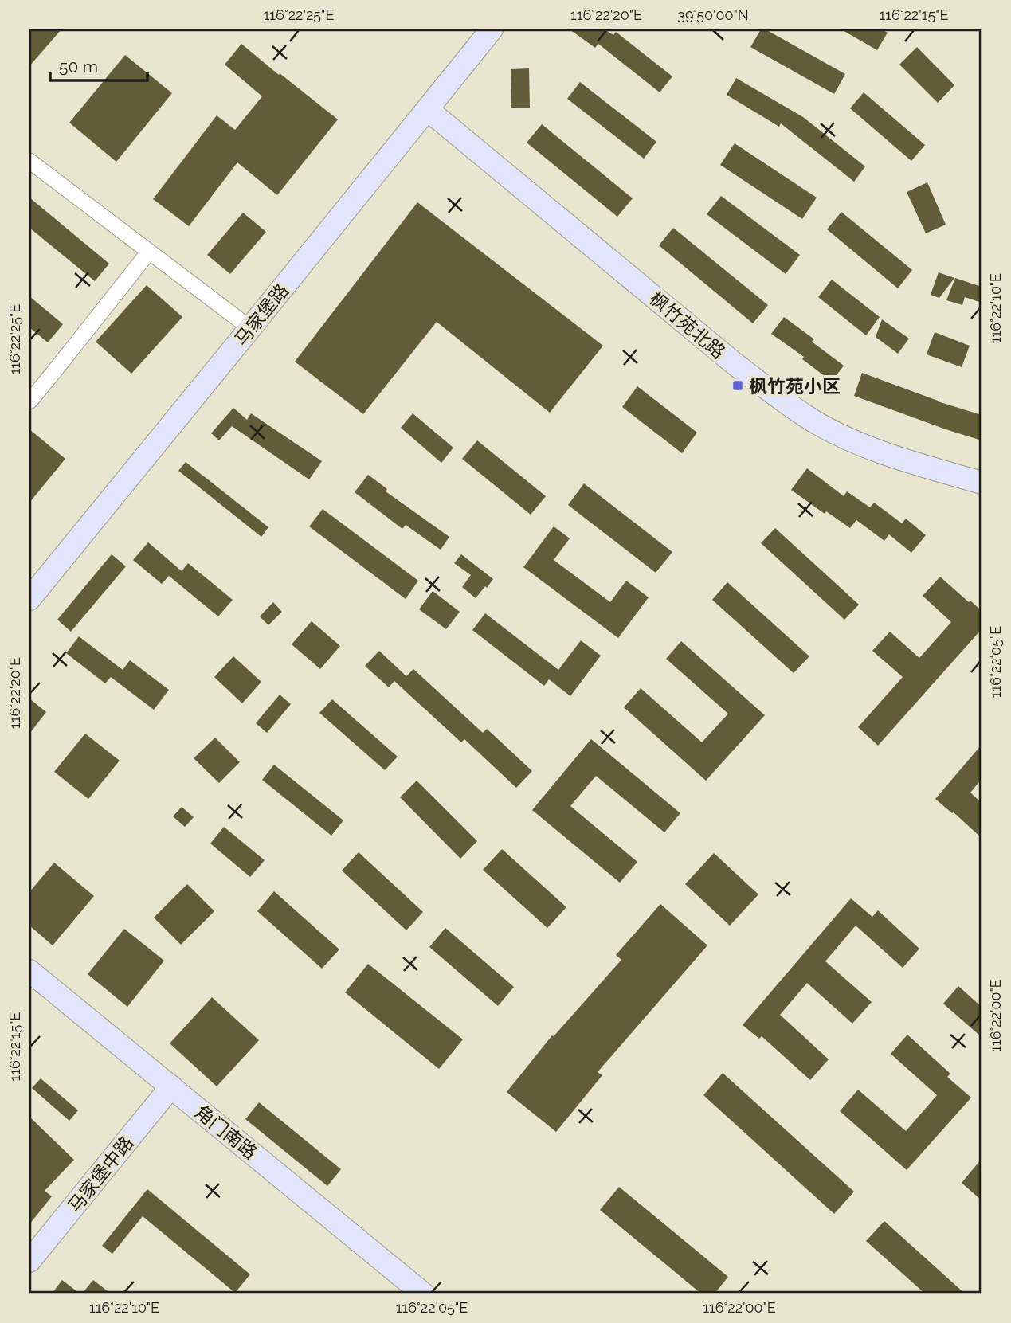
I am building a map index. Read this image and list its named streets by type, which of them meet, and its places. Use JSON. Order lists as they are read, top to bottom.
{
  "streets": {
    "street": [
      "马家堡路",
      "枫竹苑北路",
      "角门南路",
      "马家堡中路"
    ]
  },
  "crossings": [
    ["马家堡路", "枫竹苑北路"],
    ["角门南路", "马家堡中路"]
  ],
  "places": {
    "transit": ["枫竹苑小区"]
  },
  "scale_bar": "50 m",
  "coordinates": [
    "116°22'25\"E",
    "116°22'20\"E",
    "39°50'00\"N",
    "116°22'15\"E",
    "116°22'10\"E",
    "116°22'05\"E",
    "116°22'00\"E"
  ]
}
